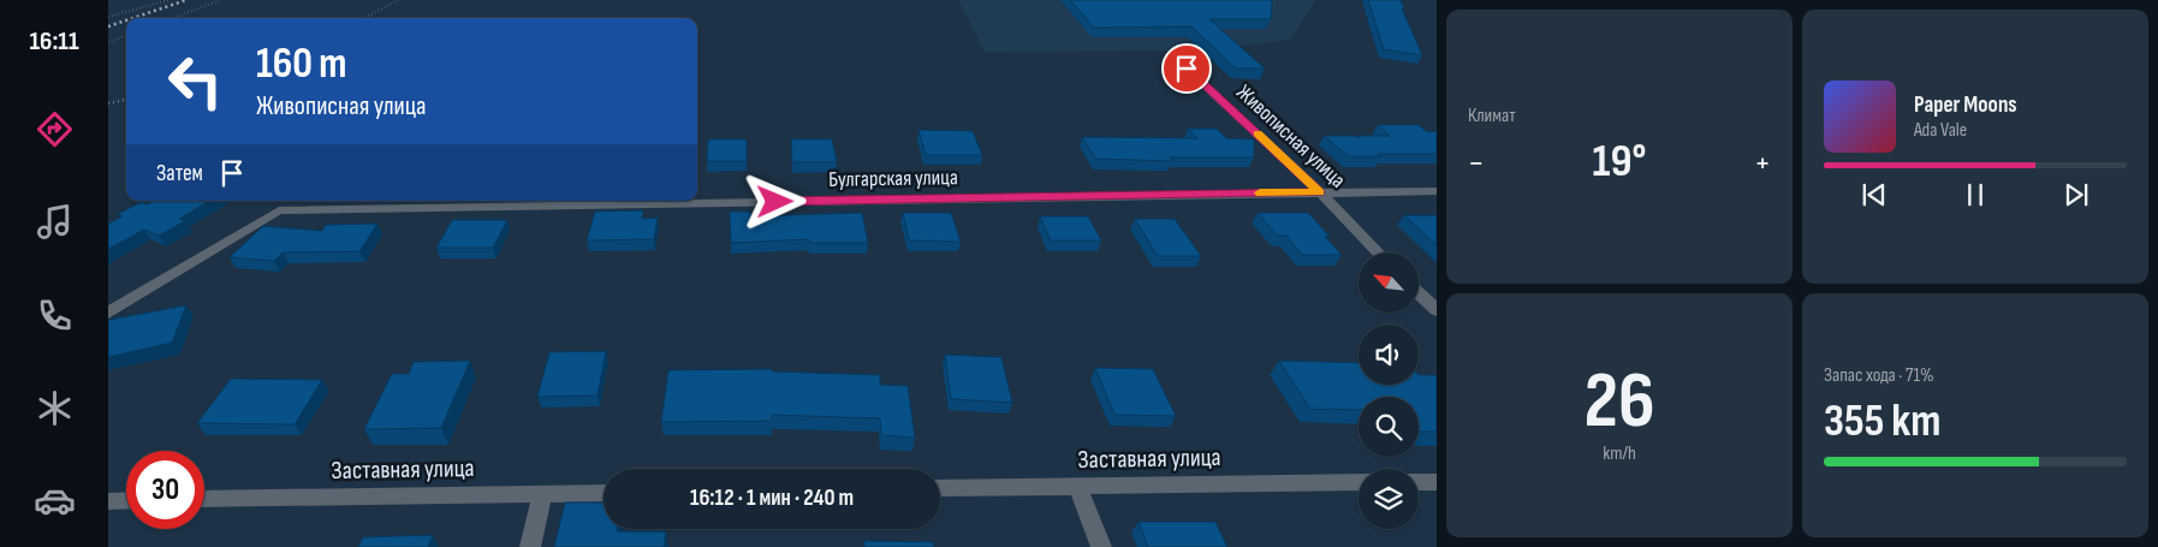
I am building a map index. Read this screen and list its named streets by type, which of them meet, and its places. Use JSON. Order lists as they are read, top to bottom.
{
  "streets": {
    "street": ["Живописная улица", "Булгарская улица", "Заставная улица"]
  },
  "crossings": [
    ["Живописная улица", "Булгарская улица"]
  ],
  "north": "top left",
  "page": {
    "tabs": "16:11",
    "tile": [
      "Климат",
      ["26", "km/h"],
      ["Запас хода · 71%", "355 km"]
    ],
    "turn": ["160 m", "Живописная улица"],
    "song": ["Paper Moons", "Ada Vale"],
    "heat": ["−", "19°", "+"],
    "then": "Затем",
    "limit": "30",
    "trip": "16:12 · 1 мин · 240 m"
  }
}
